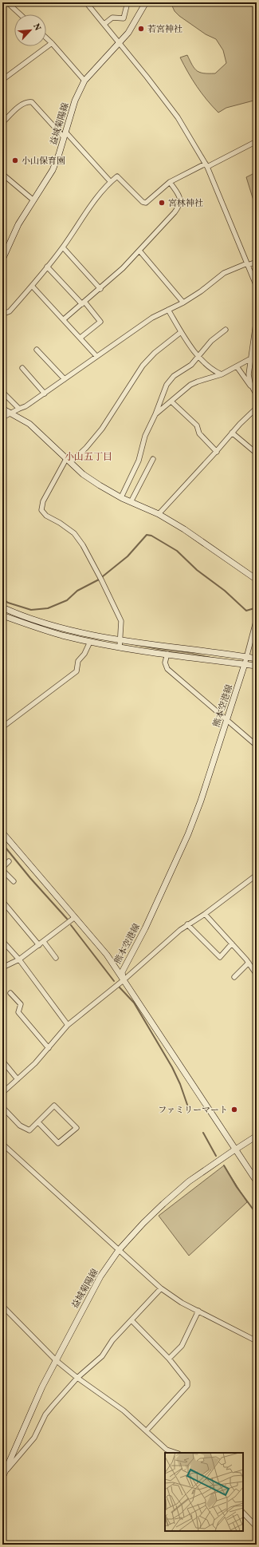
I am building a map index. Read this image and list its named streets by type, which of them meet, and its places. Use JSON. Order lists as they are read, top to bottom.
{
  "streets": {
    "main road": ["益城菊陽線", "熊本空港線"]
  },
  "crossings": [
    ["益城菊陽線", "熊本空港線"]
  ],
  "districts": ["小山五丁目"],
  "places": [
    "若宮神社",
    "小山保育園",
    "宮林神社",
    "ファミリーマート"
  ],
  "north": "top right"
}
